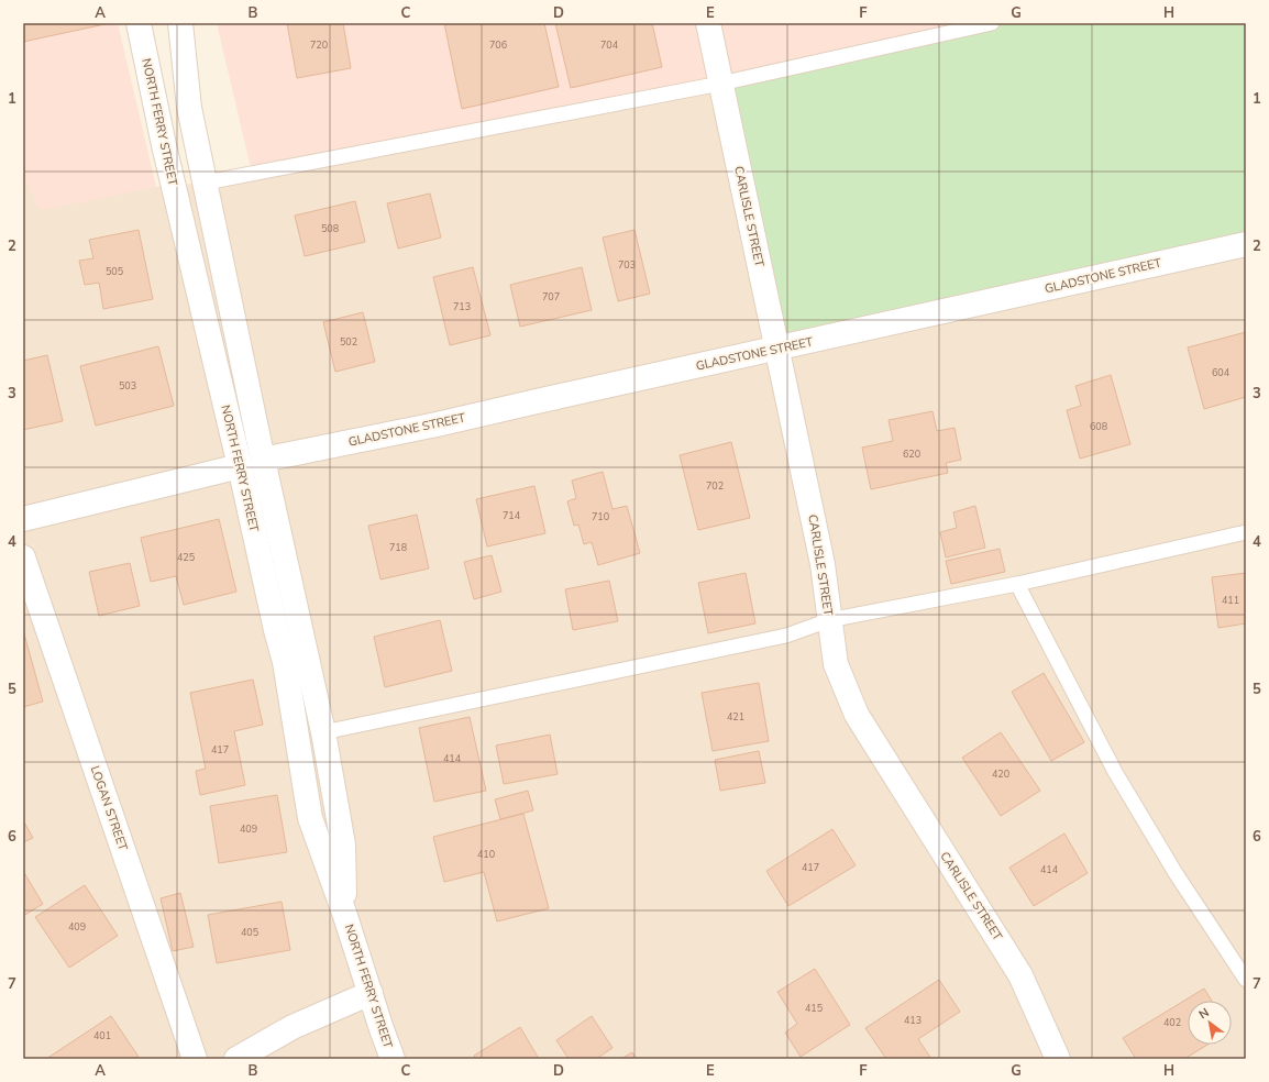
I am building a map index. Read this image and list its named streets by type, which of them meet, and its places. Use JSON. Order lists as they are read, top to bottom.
{
  "streets": {
    "street": [
      "NORTH FERRY STREET",
      "CARLISLE STREET",
      "GLADSTONE STREET",
      "LOGAN STREET"
    ]
  },
  "crossings": [
    ["NORTH FERRY STREET", "GLADSTONE STREET"],
    ["CARLISLE STREET", "GLADSTONE STREET"]
  ],
  "house_numbers": [
    "720",
    "706",
    "704",
    "508",
    "703",
    "505",
    "707",
    "713",
    "502",
    "604",
    "503",
    "608",
    "620",
    "702",
    "714",
    "710",
    "718",
    "425",
    "411",
    "421",
    "417",
    "414",
    "420",
    "409",
    "410",
    "417",
    "414",
    "409",
    "405",
    "415",
    "413",
    "402",
    "401"
  ],
  "north": "top left",
  "grid": {
    "columns": [
      "A",
      "B",
      "C",
      "D",
      "E",
      "F",
      "G",
      "H"
    ],
    "rows": [
      "1",
      "2",
      "3",
      "4",
      "5",
      "6",
      "7"
    ]
  }
}
